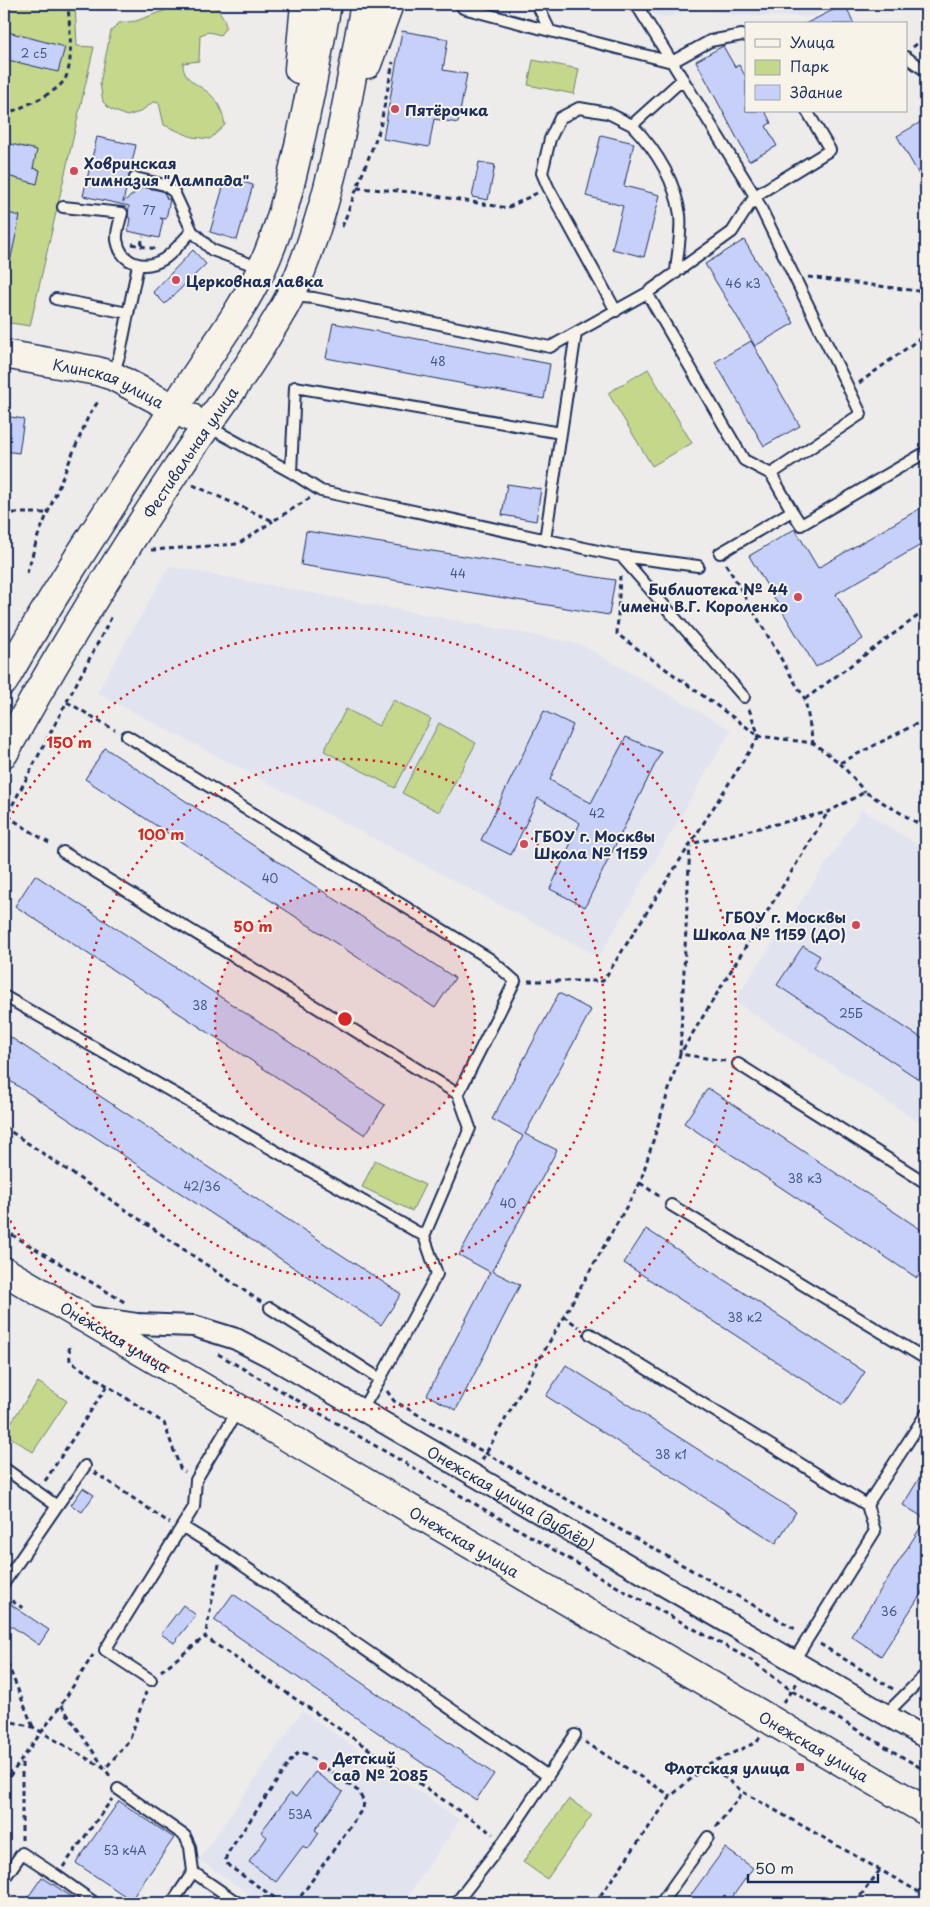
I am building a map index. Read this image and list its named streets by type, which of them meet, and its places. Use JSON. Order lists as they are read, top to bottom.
{
  "streets": {
    "main road": ["Клинская улица", "Фестивальная улица", "Онежская улица"],
    "street": ["Онежская улица (дублёр)"]
  },
  "crossings": [
    ["Клинская улица", "Фестивальная улица"],
    ["Онежская улица", "Онежская улица (дублёр)"]
  ],
  "places": {
    "other": [
      "Пятёрочка",
      "Ховринская гимназия \"Лампада\"",
      "Церковная лавка",
      "Библиотека № 44 имени В.Г. Короленко",
      "ГБОУ г. Москвы Школа № 1159",
      "ГБОУ г. Москвы Школа № 1159 (ДО)",
      "Детский сад № 2085"
    ],
    "transit": ["Флотская улица"]
  },
  "house_numbers": [
    "2 с5",
    "77",
    "46 к3",
    "48",
    "44",
    "42",
    "40",
    "38",
    "25Б",
    "38 к3",
    "42/36",
    "40",
    "38 к2",
    "38 к1",
    "36",
    "53А",
    "53 к4А"
  ],
  "legend": ["Улица", "Парк", "Здание"],
  "scale_bar": "50 m",
  "rings": ["150 m", "100 m", "50 m"]
}
